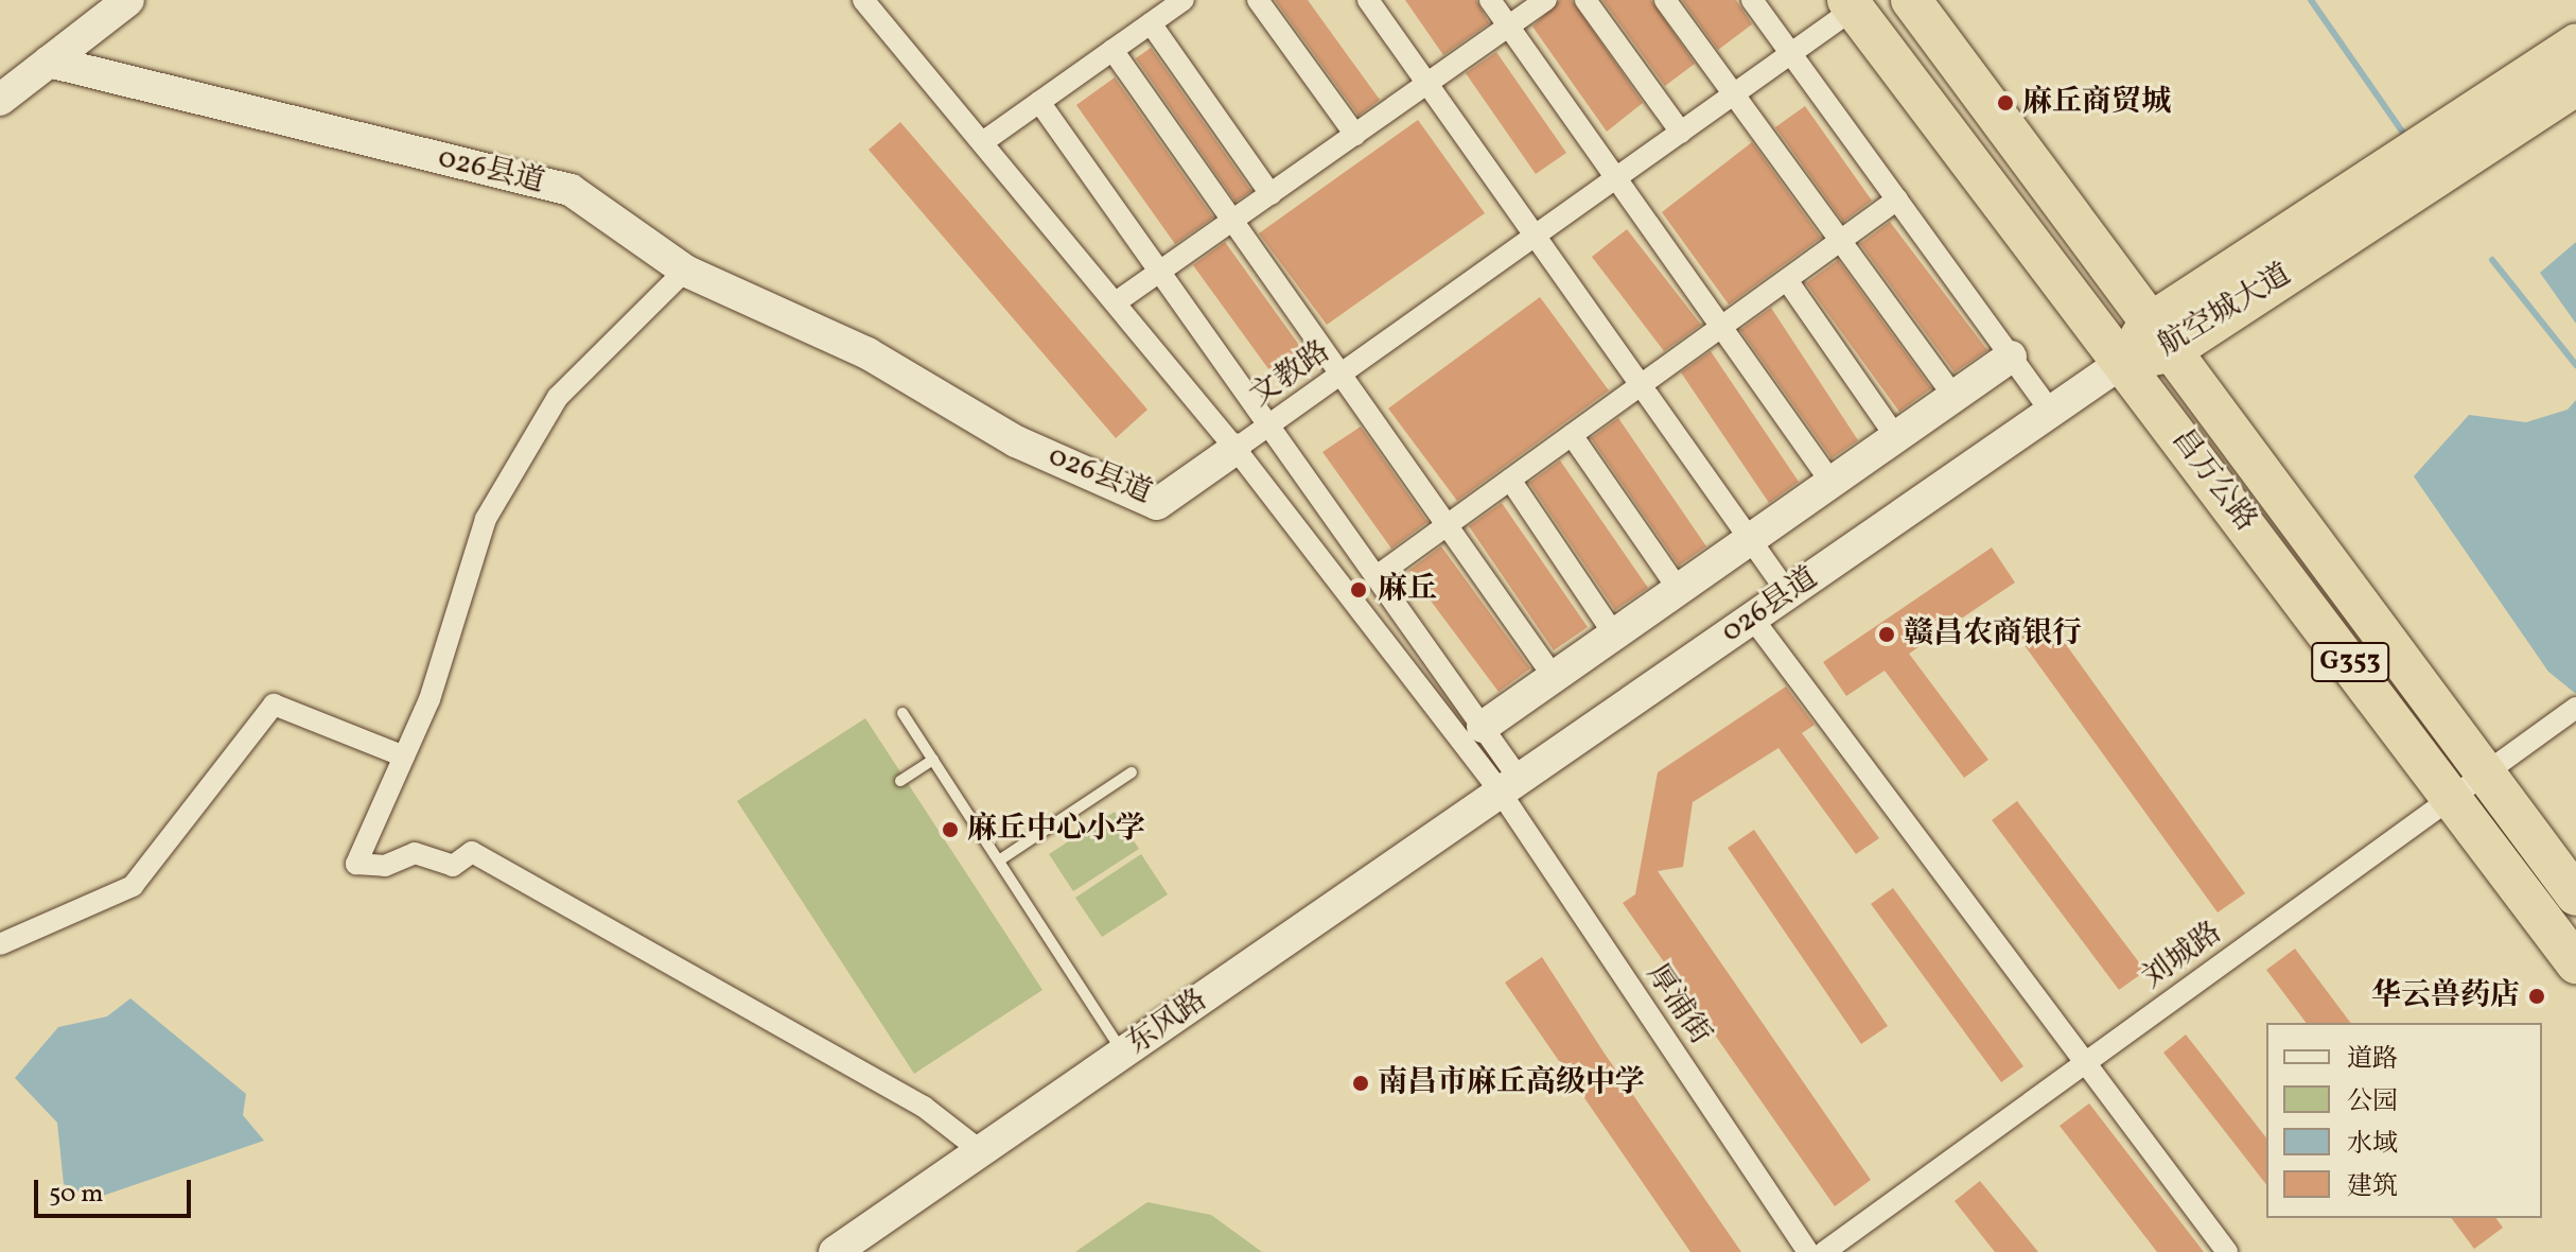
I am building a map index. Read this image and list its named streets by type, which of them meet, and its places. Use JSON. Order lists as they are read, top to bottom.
{
  "streets": {
    "highway": ["航空城大道", "昌万公路", "G353"],
    "street": [
      "026县道",
      "文教路",
      "刘城路",
      "厚浦街",
      "东风路"
    ]
  },
  "crossings": [
    ["026县道", "航空城大道"],
    ["026县道", "文教路"],
    ["026县道", "昌万公路"],
    ["026县道", "厚浦街"],
    ["026县道", "东风路"],
    ["航空城大道", "昌万公路"],
    ["文教路", "昌万公路"],
    ["昌万公路", "刘城路"],
    ["厚浦街", "东风路"]
  ],
  "places": [
    "麻丘商贸城",
    "麻丘",
    "赣昌农商银行",
    "麻丘中心小学",
    "华云兽药店",
    "南昌市麻丘高级中学"
  ],
  "legend": [
    "道路",
    "公园",
    "水域",
    "建筑"
  ],
  "scale_bar": "50 m"
}
